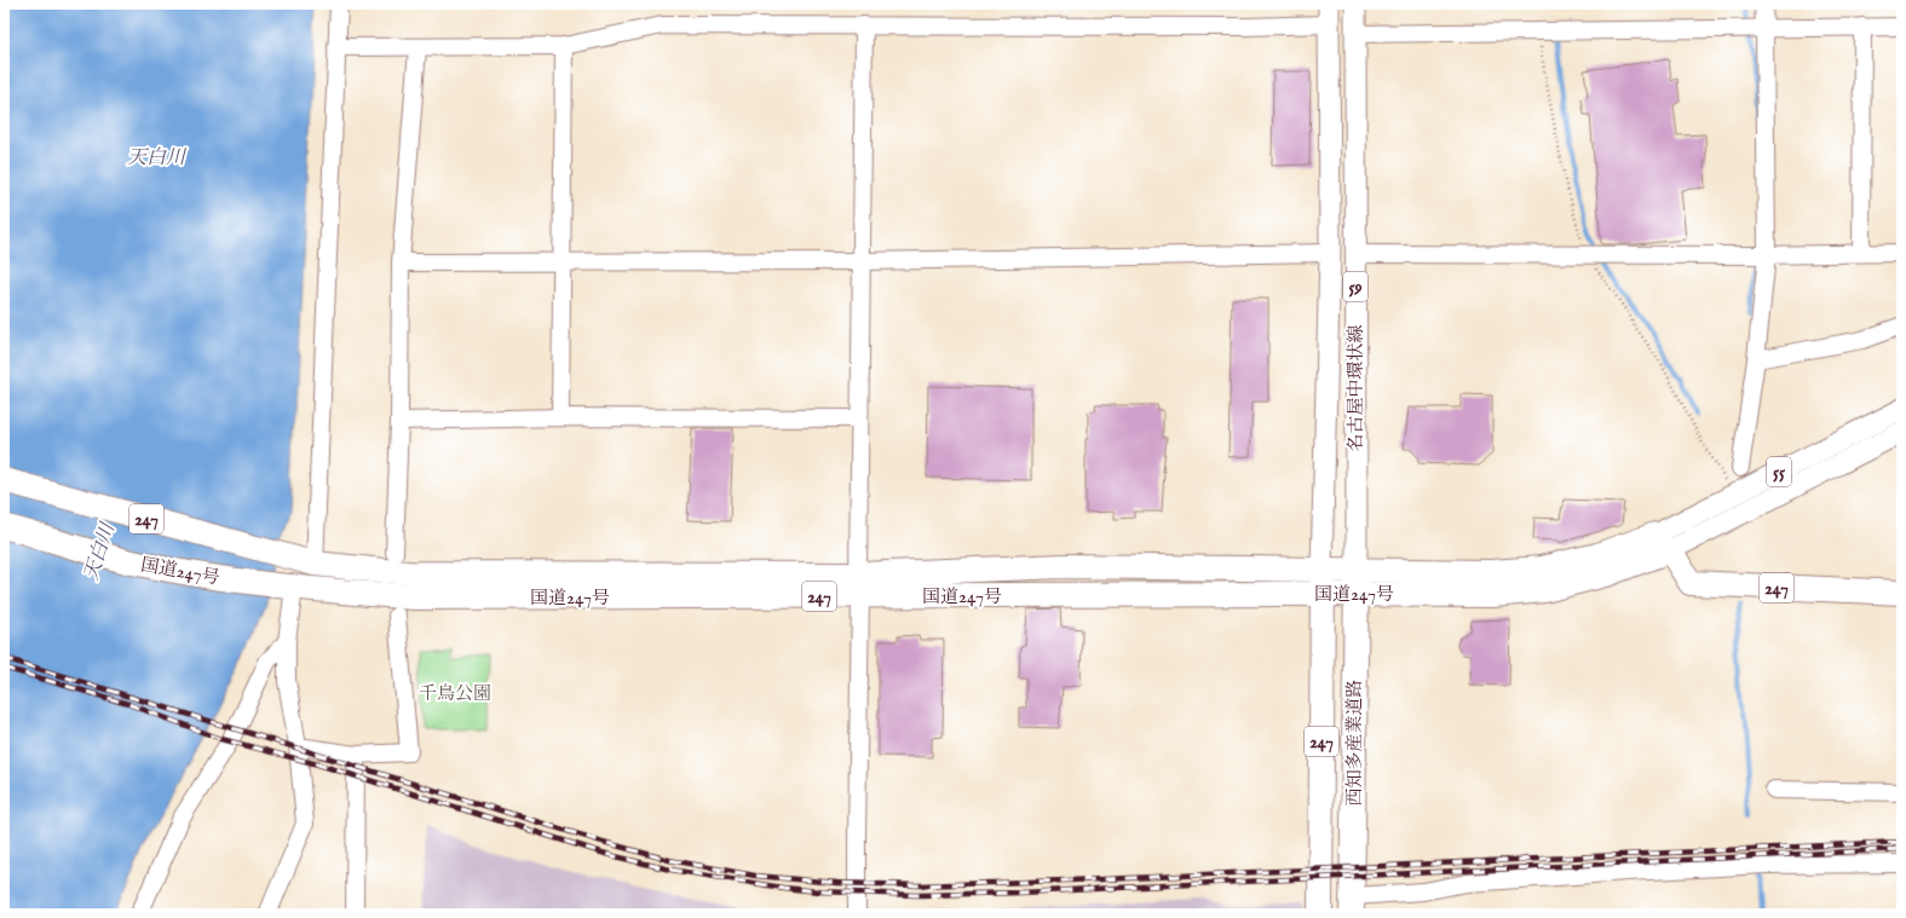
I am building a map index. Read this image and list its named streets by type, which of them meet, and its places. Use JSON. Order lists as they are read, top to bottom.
{
  "streets": {
    "highway": ["247", "国道247号", "西知多産業道路"],
    "main road": ["59", "名古屋中環状線", "55"]
  },
  "crossings": [
    ["名古屋中環状線", "国道247号"],
    ["名古屋中環状線", "西知多産業道路"],
    ["55", "247"],
    ["55", "国道247号"],
    ["247", "国道247号"],
    ["国道247号", "西知多産業道路"]
  ],
  "water": ["天白川"],
  "parks": ["千鳥公園"]
}
